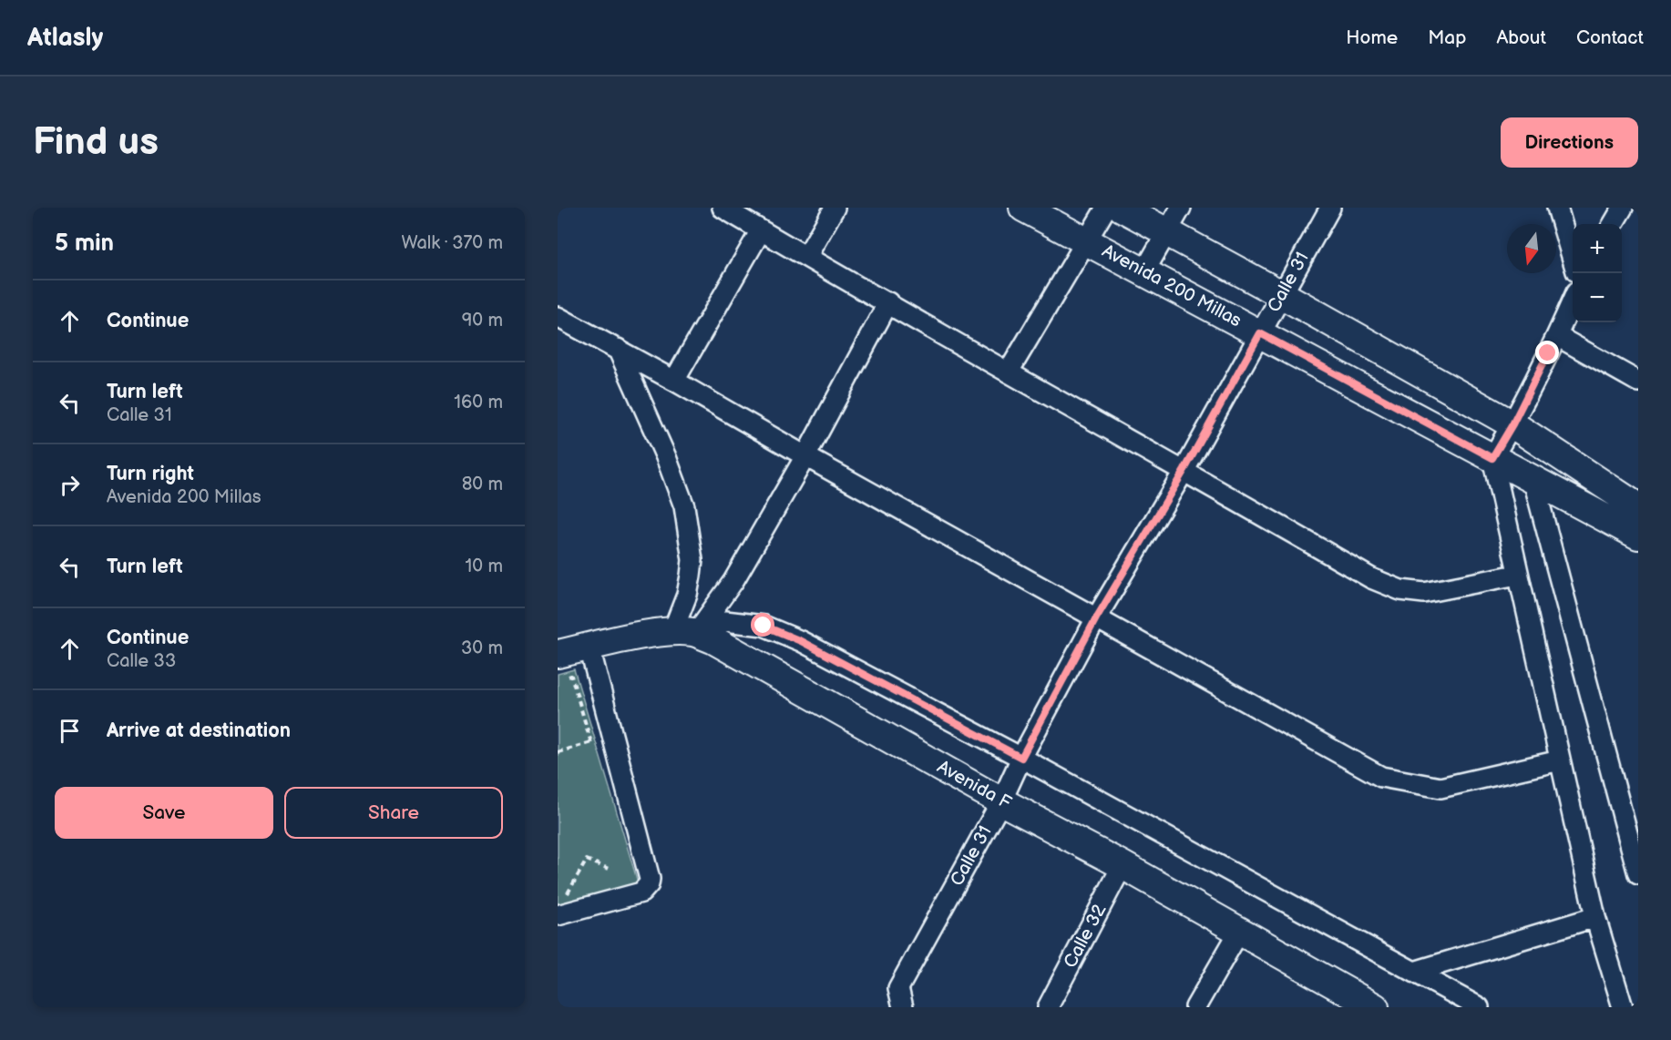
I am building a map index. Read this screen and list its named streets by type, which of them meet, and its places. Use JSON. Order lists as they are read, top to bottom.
{
  "streets": {
    "main road": ["Avenida 200 Millas", "Avenida F"],
    "street": ["Calle 31", "Calle 32"]
  },
  "crossings": [
    ["Calle 31", "Avenida 200 Millas"],
    ["Calle 31", "Avenida F"],
    ["Avenida F", "Calle 32"]
  ],
  "north": "bottom",
  "page": {
    "header": "Atlasly",
    "nav": [
      "Home",
      "Map",
      "About",
      "Contact"
    ],
    "buttons": [
      "Directions",
      ["Save", "Share"]
    ],
    "title": "Find us",
    "heading": ["5 min", "Walk · 370 m"],
    "map_buttons": ["+", "−"],
    "list": [
      ["Continue", "90 m"],
      ["Turn left", "Calle 31", "160 m"],
      ["Turn right", "Avenida 200 Millas", "80 m"],
      ["Turn left", "10 m"],
      ["Continue", "Calle 33", "30 m"],
      "Arrive at destination"
    ]
  }
}
